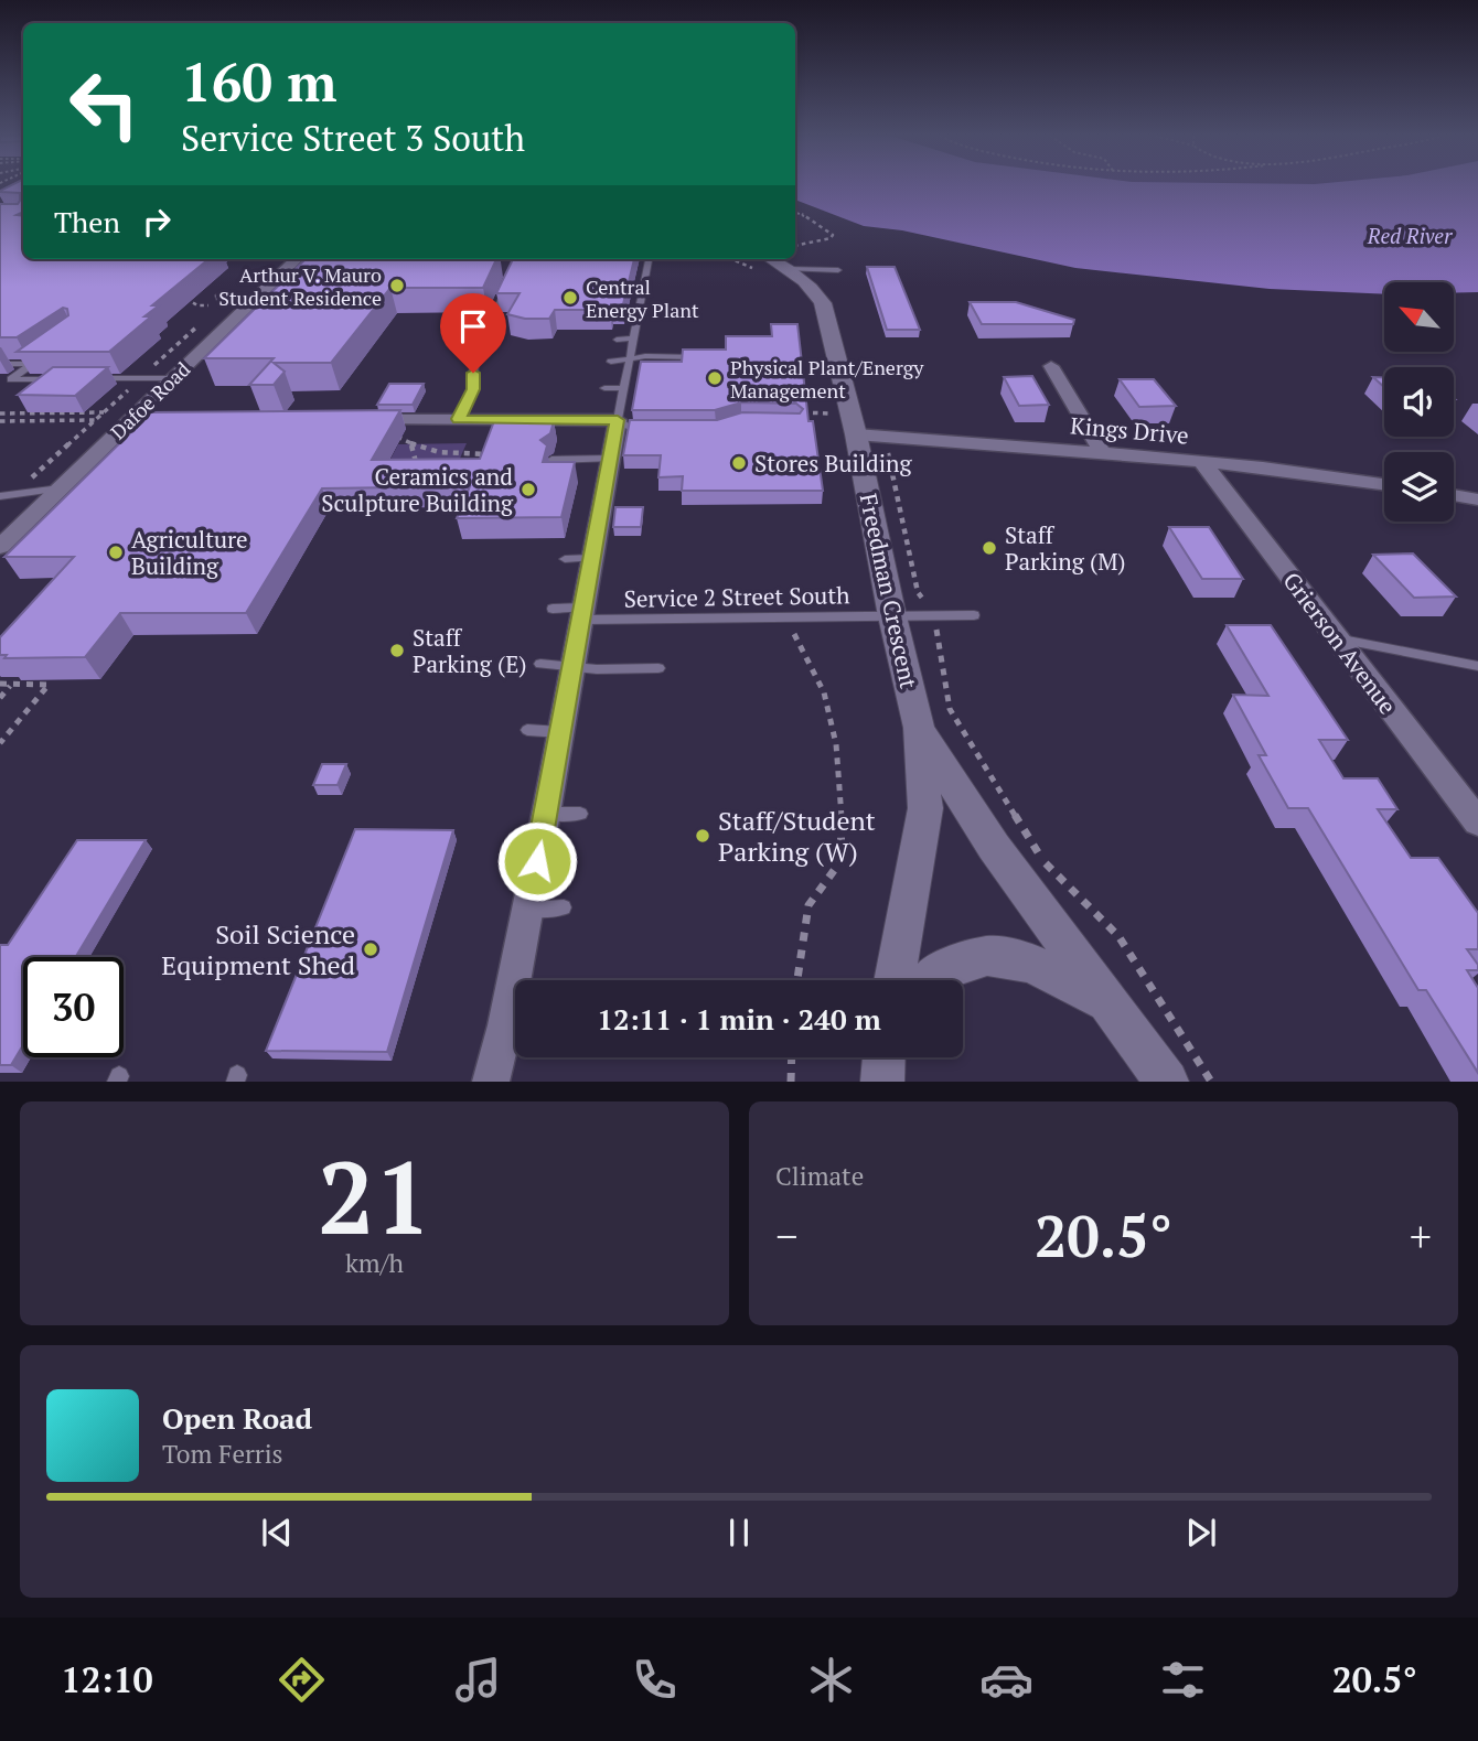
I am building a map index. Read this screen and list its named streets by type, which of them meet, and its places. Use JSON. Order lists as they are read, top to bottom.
{
  "streets": {
    "street": [
      "Dafoe Road",
      "Kings Drive",
      "Freedman Crescent",
      "Grierson Avenue"
    ],
    "lane": ["Service 2 Street South"]
  },
  "crossings": [
    ["Kings Drive", "Freedman Crescent"],
    ["Kings Drive", "Grierson Avenue"],
    ["Freedman Crescent", "Service 2 Street South"]
  ],
  "water": ["Red River"],
  "places": [
    "Arthur V. Mauro Student Residence",
    "Central Energy Plant",
    "Physical Plant/Energy Management",
    "Stores Building",
    "Ceramics and Sculpture Building",
    "Staff Parking (M)",
    "Agriculture Building",
    "Staff Parking (E)",
    "Staff/Student Parking (W)",
    "Soil Science Equipment Shed"
  ],
  "north": "top left",
  "page": {
    "turn": ["160 m", "Service Street 3 South"],
    "then": "Then",
    "limit": "30",
    "trip": "12:11 · 1 min · 240 m",
    "tile": [
      ["21", "km/h"],
      "Climate"
    ],
    "heat": ["−", "20.5°", "+"],
    "song": ["Open Road", "Tom Ferris"],
    "tabs": ["12:10", "20.5°"]
  }
}
